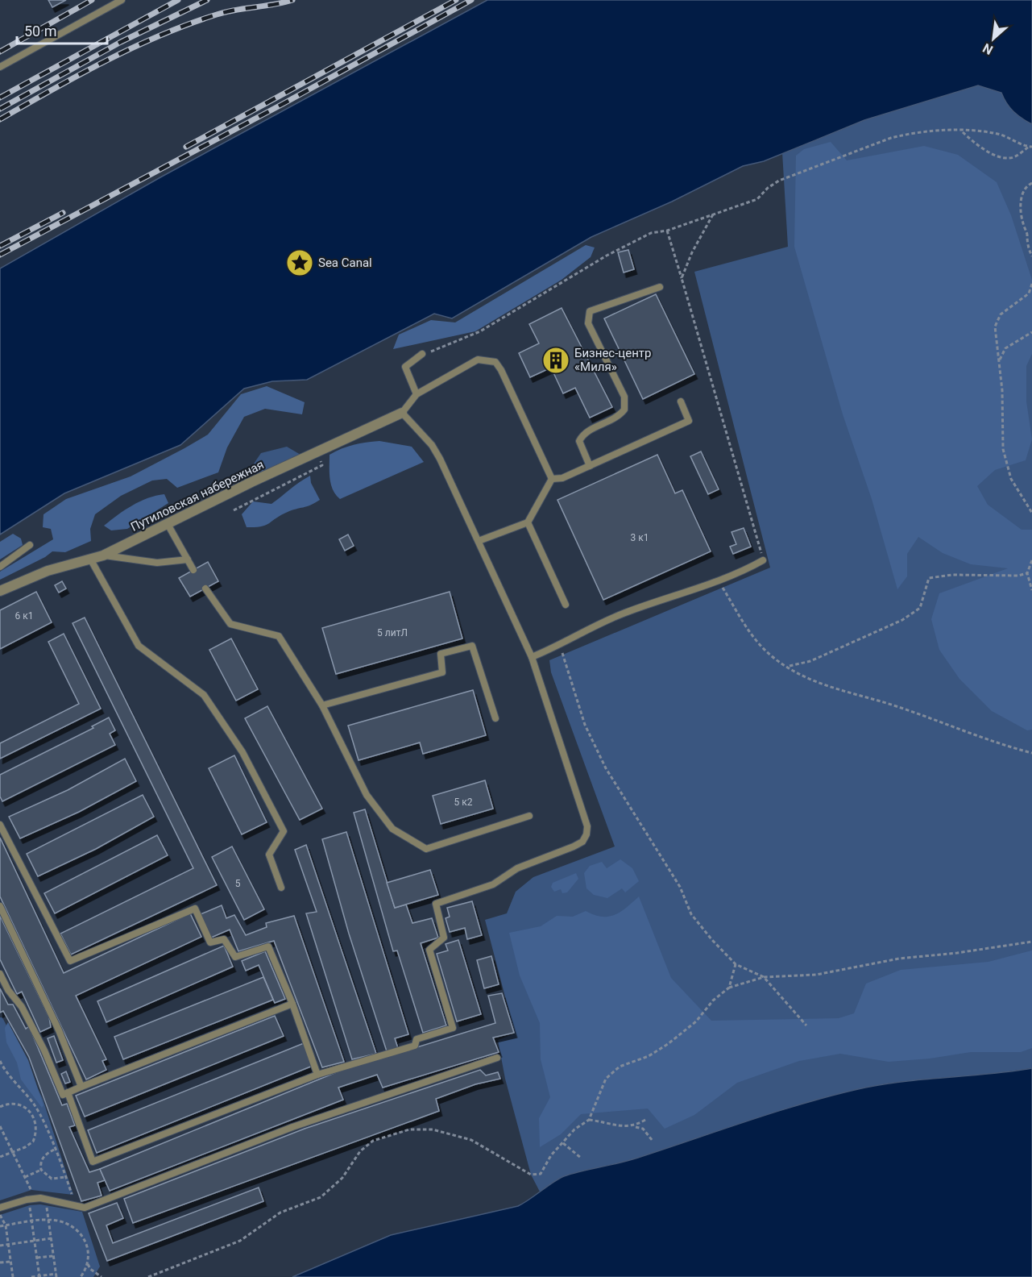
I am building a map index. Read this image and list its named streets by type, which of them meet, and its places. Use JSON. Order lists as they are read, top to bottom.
{
  "streets": {
    "street": ["Путиловская набережная"]
  },
  "places": {
    "place": ["Sea Canal"],
    "building": ["Бизнес-центр «Миля»"]
  },
  "house_numbers": [
    "3 к1",
    "6 к1",
    "5 литЛ",
    "5 к2",
    "5"
  ],
  "scale_bar": "50 m",
  "north": "bottom left"
}
